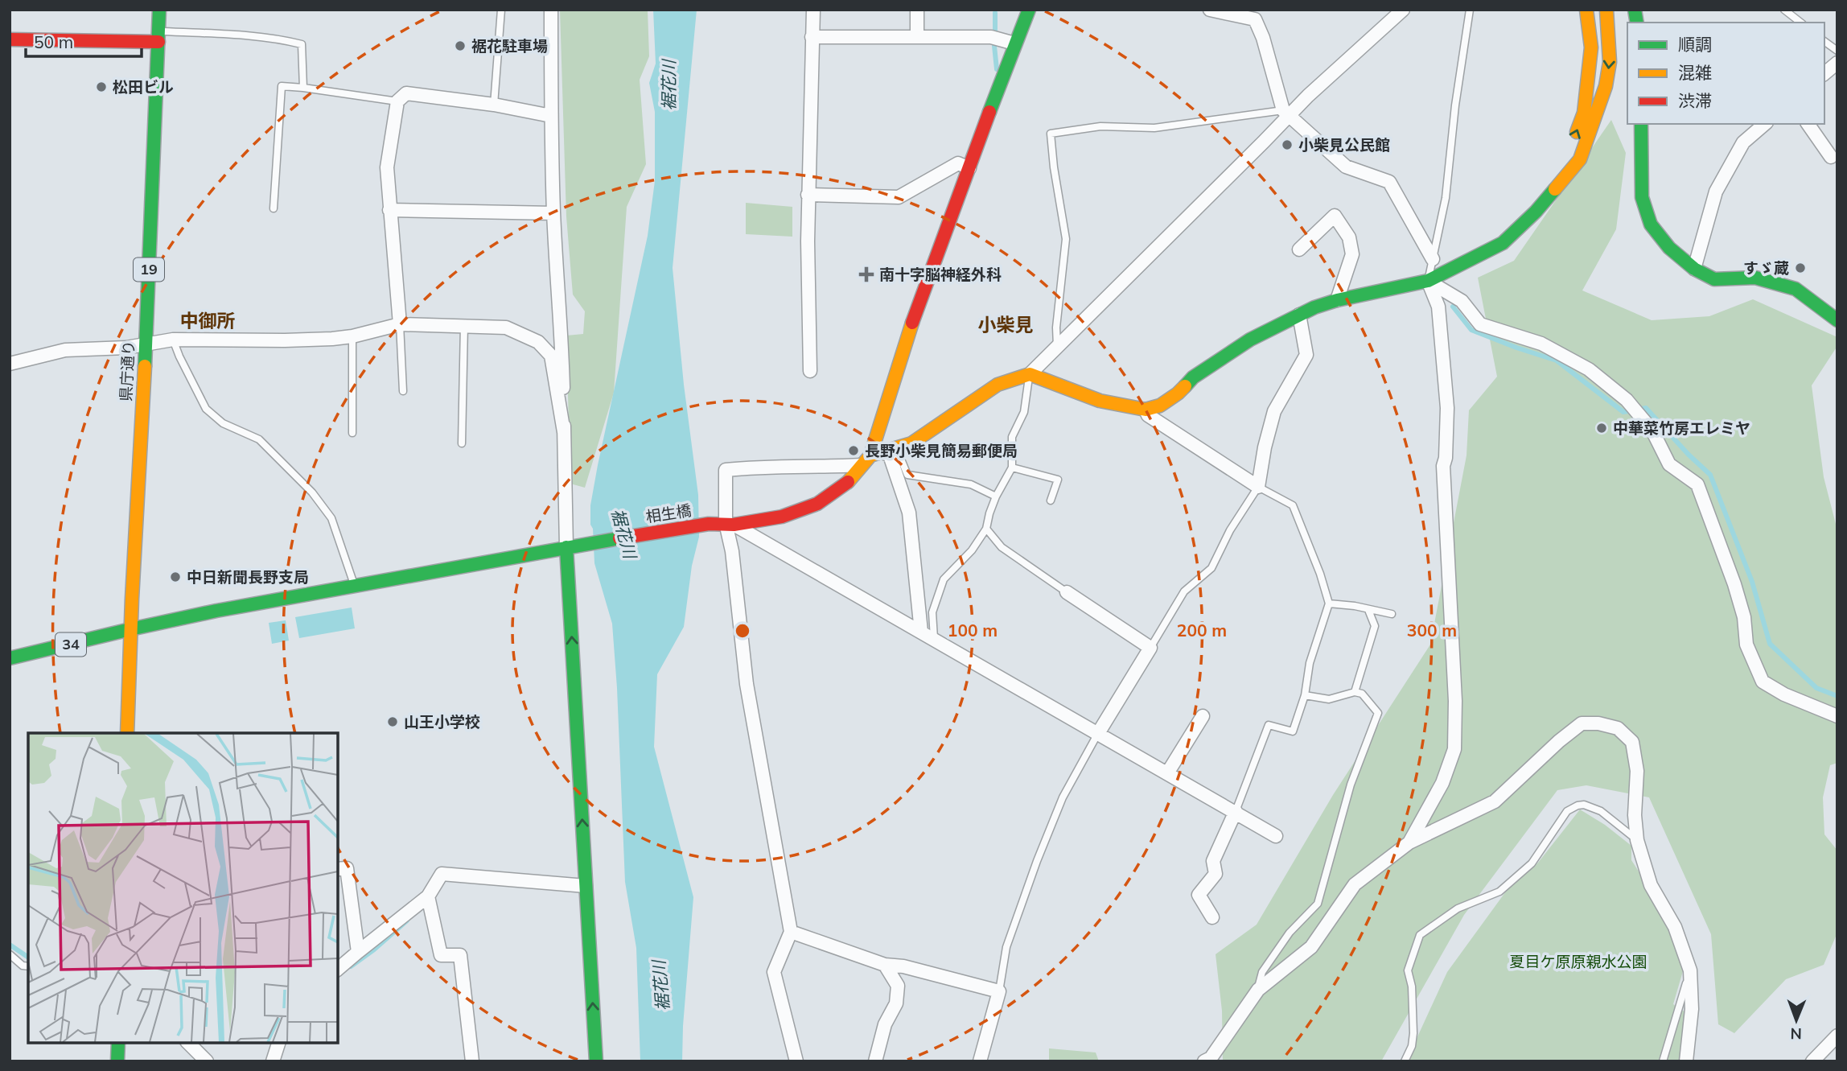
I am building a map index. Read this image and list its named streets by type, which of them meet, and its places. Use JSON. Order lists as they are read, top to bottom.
{
  "streets": {
    "main road": [
      "19",
      "県庁通り",
      "相生橋",
      "34"
    ]
  },
  "crossings": [
    ["県庁通り", "相生橋"],
    ["県庁通り", "34"],
    ["相生橋", "34"]
  ],
  "districts": ["中御所", "小柴見"],
  "water": ["裾花川"],
  "parks": ["夏目ケ原原親水公園"],
  "places": {
    "other": [
      "裾花駐車場",
      "松田ビル",
      "小柴見公民館",
      "すゞ蔵",
      "中華菜竹房エレミヤ",
      "長野小柴見簡易郵便局",
      "中日新聞長野支局",
      "山王小学校"
    ],
    "health": ["南十字脳神経外科"]
  },
  "legend": ["順調", "混雑", "渋滞"],
  "scale_bar": "50 m",
  "north": "bottom",
  "rings": ["100 m", "200 m", "300 m"]
}
